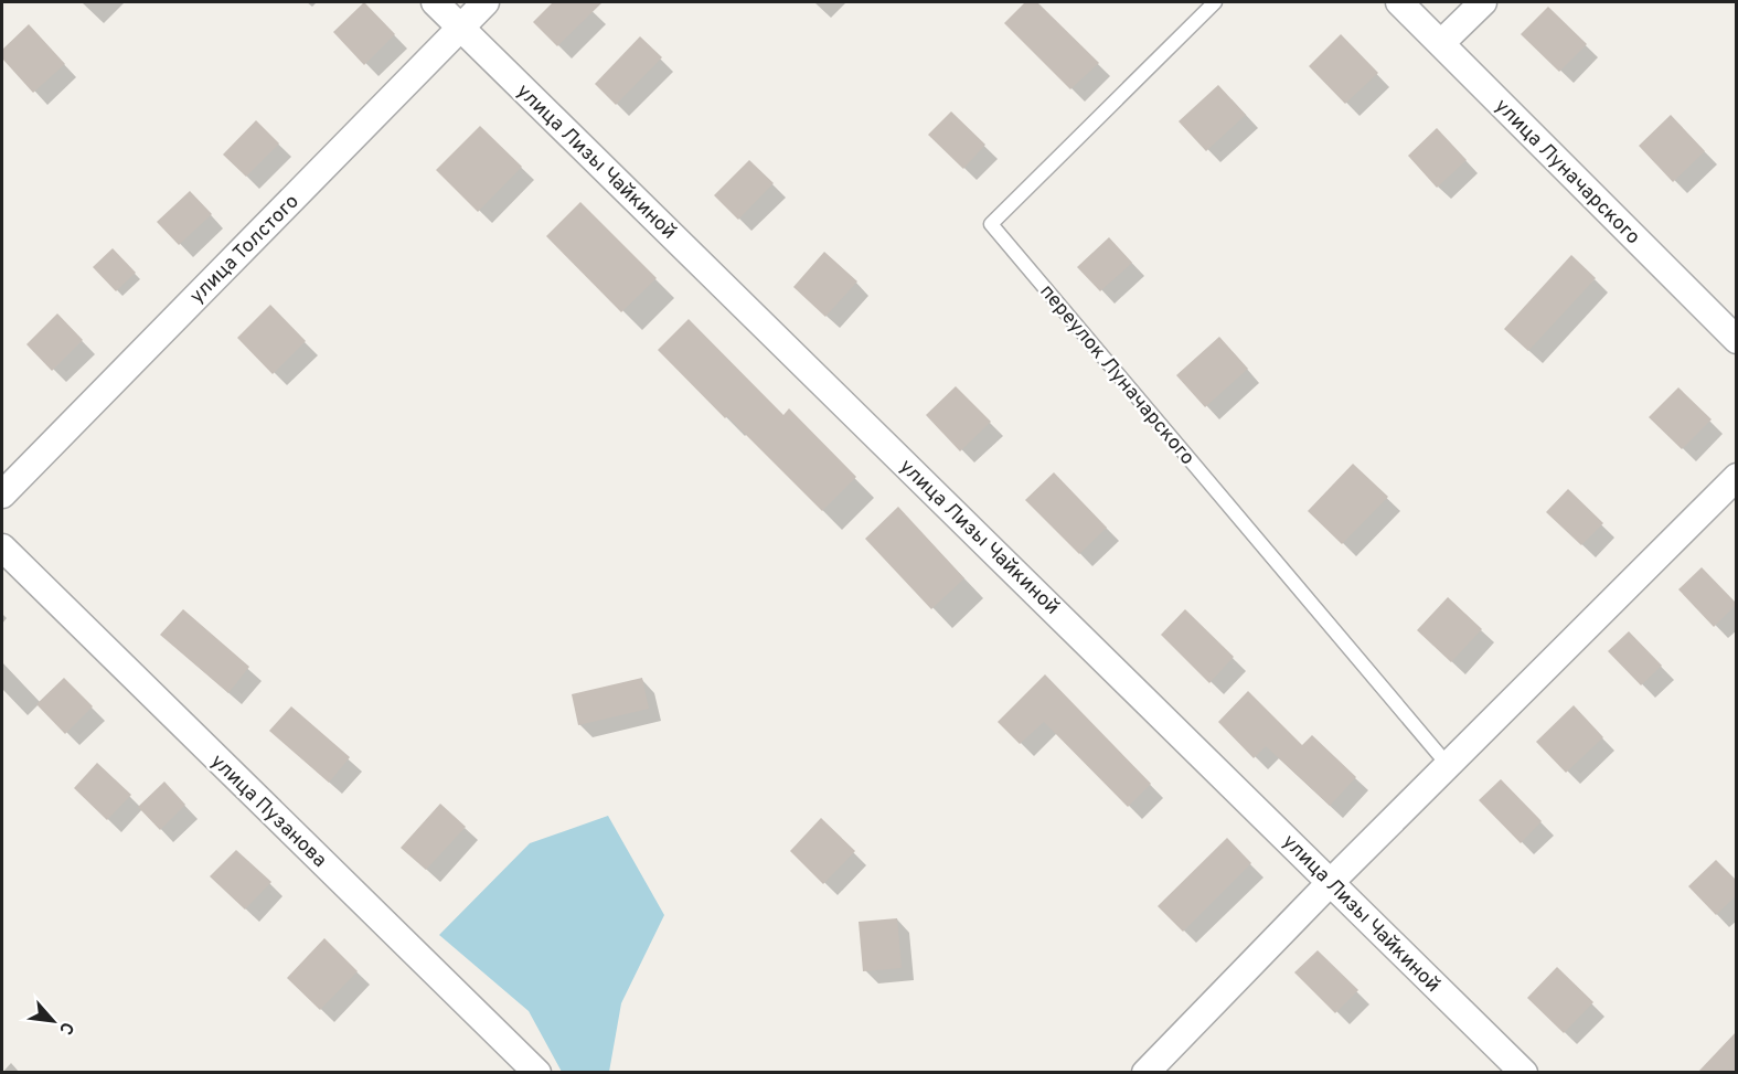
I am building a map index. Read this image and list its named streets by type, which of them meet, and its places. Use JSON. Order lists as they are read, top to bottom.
{
  "streets": {
    "street": [
      "улица Лизы Чайкиной",
      "улица Луначарского",
      "улица Толстого",
      "улица Пузанова"
    ],
    "lane": ["переулок Луначарского"]
  },
  "crossings": [
    ["улица Лизы Чайкиной", "улица Толстого"]
  ],
  "north": "bottom right"
}
